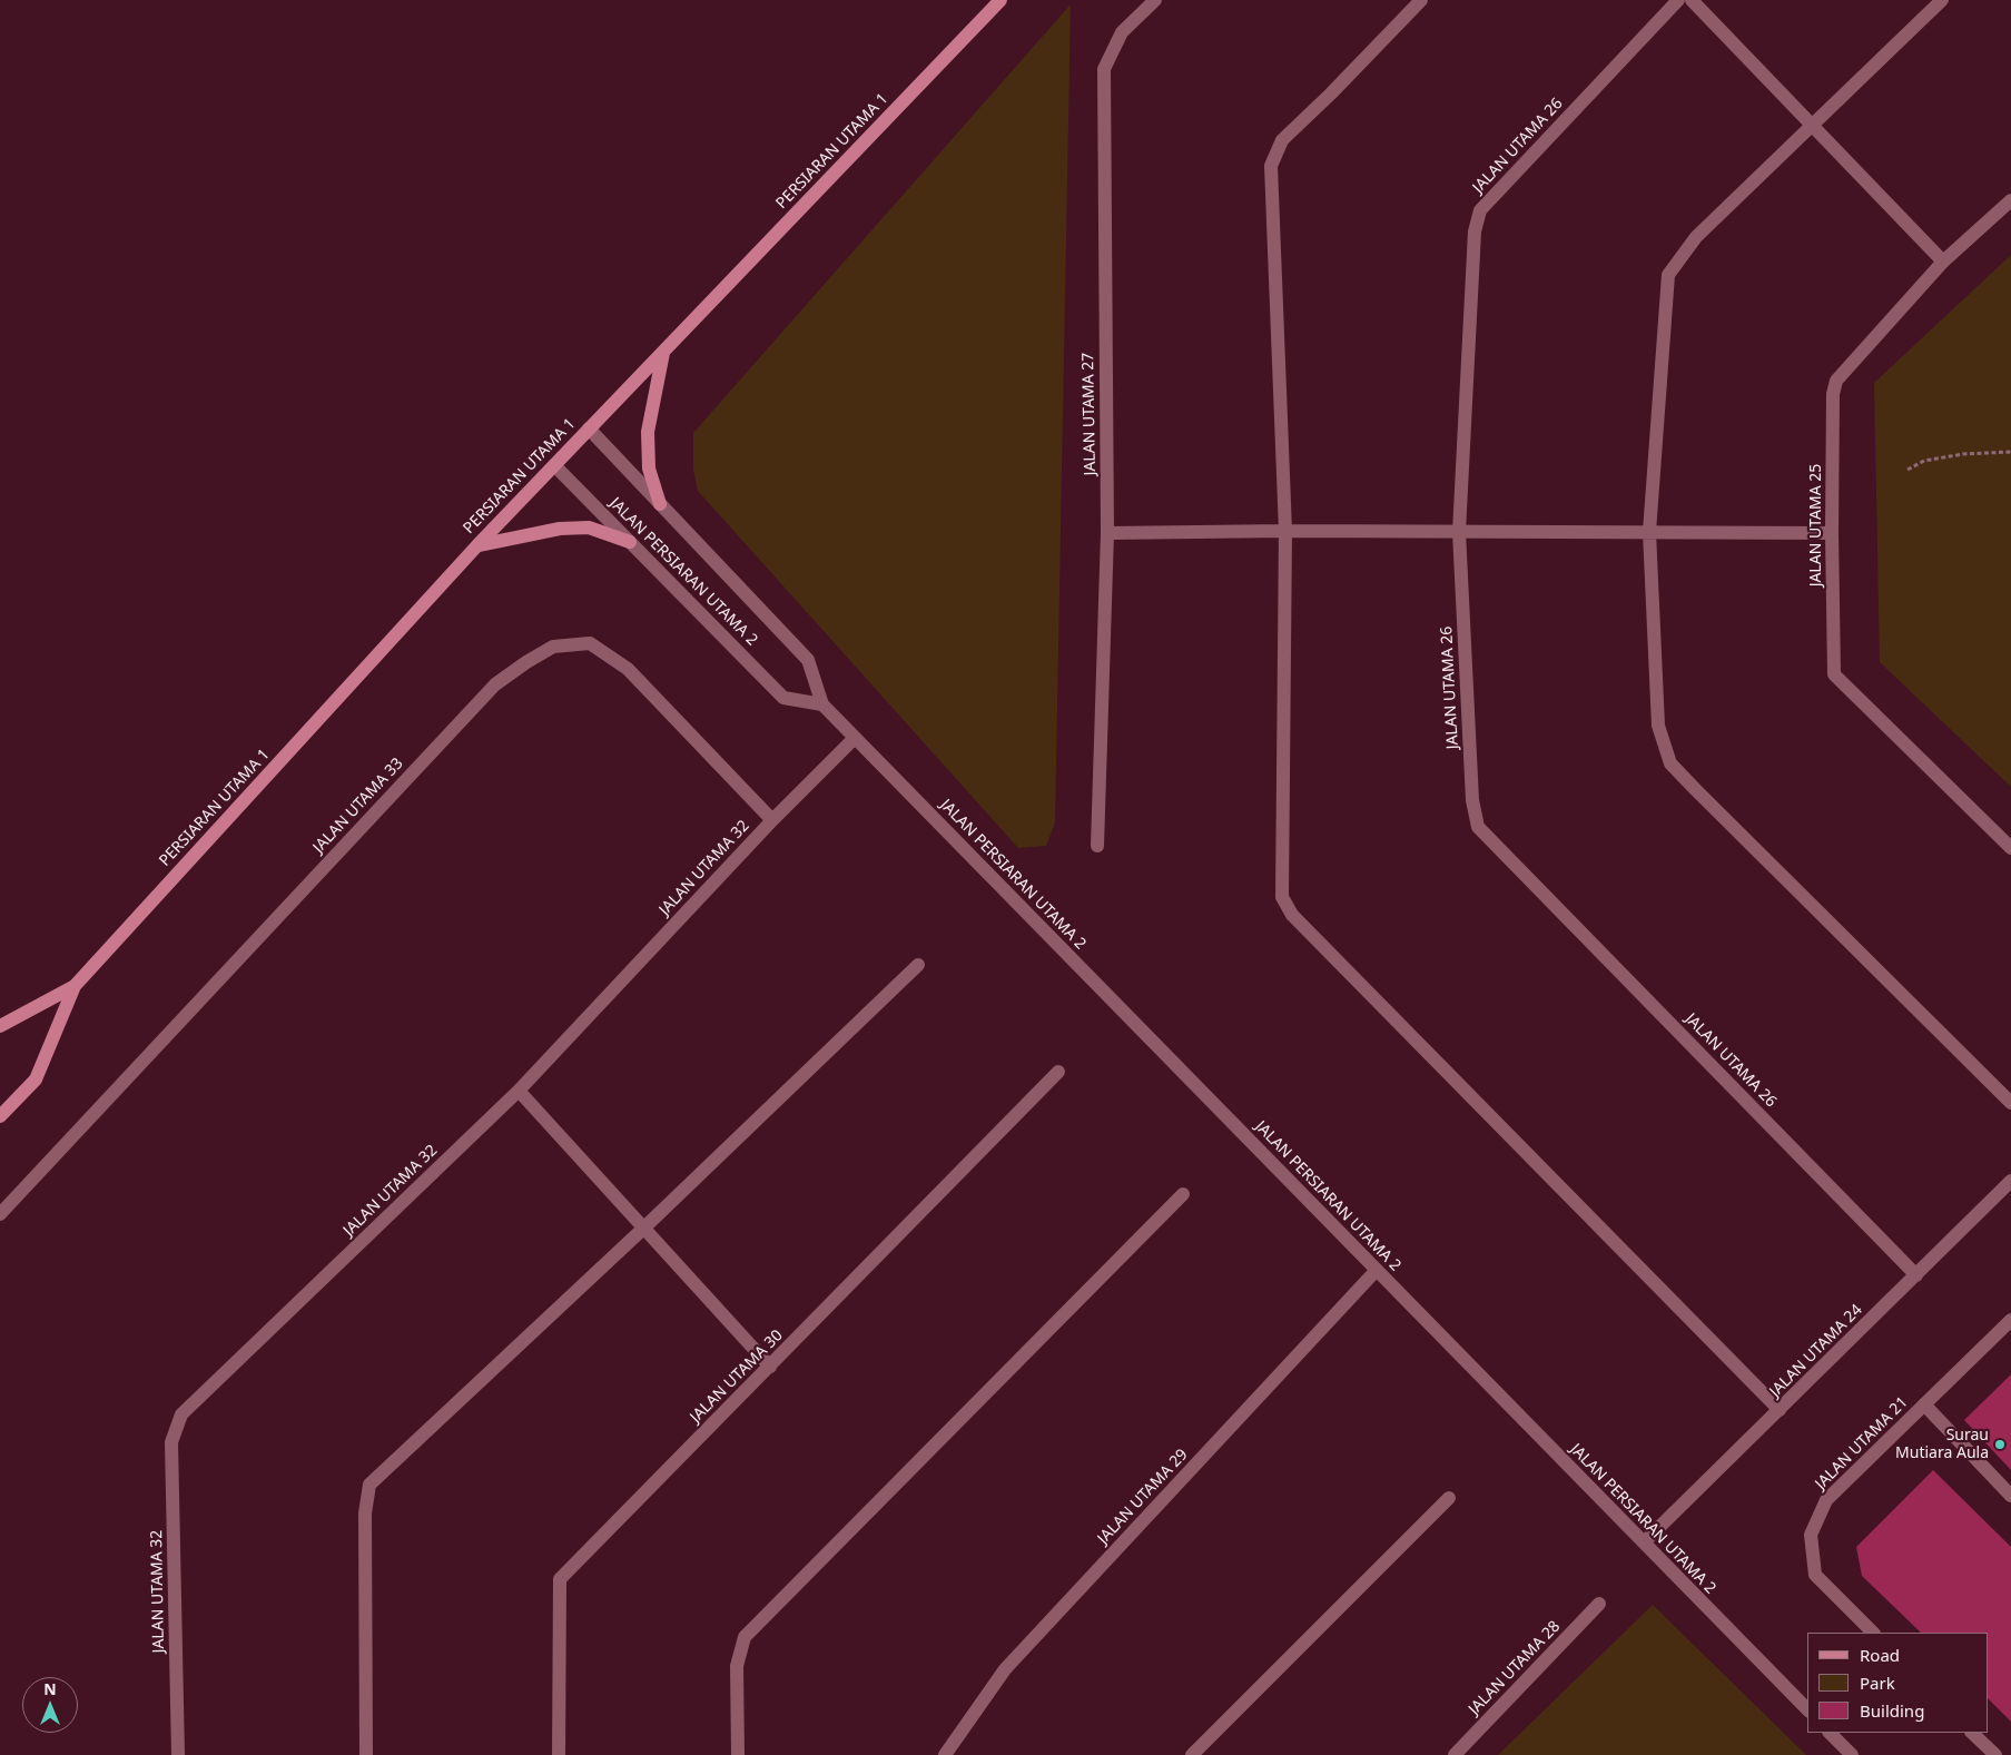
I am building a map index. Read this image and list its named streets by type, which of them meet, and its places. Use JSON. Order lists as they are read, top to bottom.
{
  "streets": {
    "street": [
      "JALAN UTAMA 26",
      "PERSIARAN UTAMA 1",
      "JALAN UTAMA 27",
      "JALAN UTAMA 25",
      "JALAN PERSIARAN UTAMA 2",
      "JALAN UTAMA 33",
      "JALAN UTAMA 32",
      "JALAN UTAMA 24",
      "JALAN UTAMA 30",
      "JALAN UTAMA 21",
      "JALAN UTAMA 29",
      "JALAN UTAMA 28"
    ]
  },
  "crossings": [
    ["JALAN UTAMA 26", "JALAN UTAMA 24"],
    ["PERSIARAN UTAMA 1", "JALAN PERSIARAN UTAMA 2"],
    ["JALAN PERSIARAN UTAMA 2", "JALAN UTAMA 32"],
    ["JALAN PERSIARAN UTAMA 2", "JALAN UTAMA 24"],
    ["JALAN PERSIARAN UTAMA 2", "JALAN UTAMA 29"],
    ["JALAN UTAMA 33", "JALAN UTAMA 32"]
  ],
  "places": ["Surau Mutiara Aula"],
  "legend": ["Road", "Park", "Building"],
  "north": "top"
}
